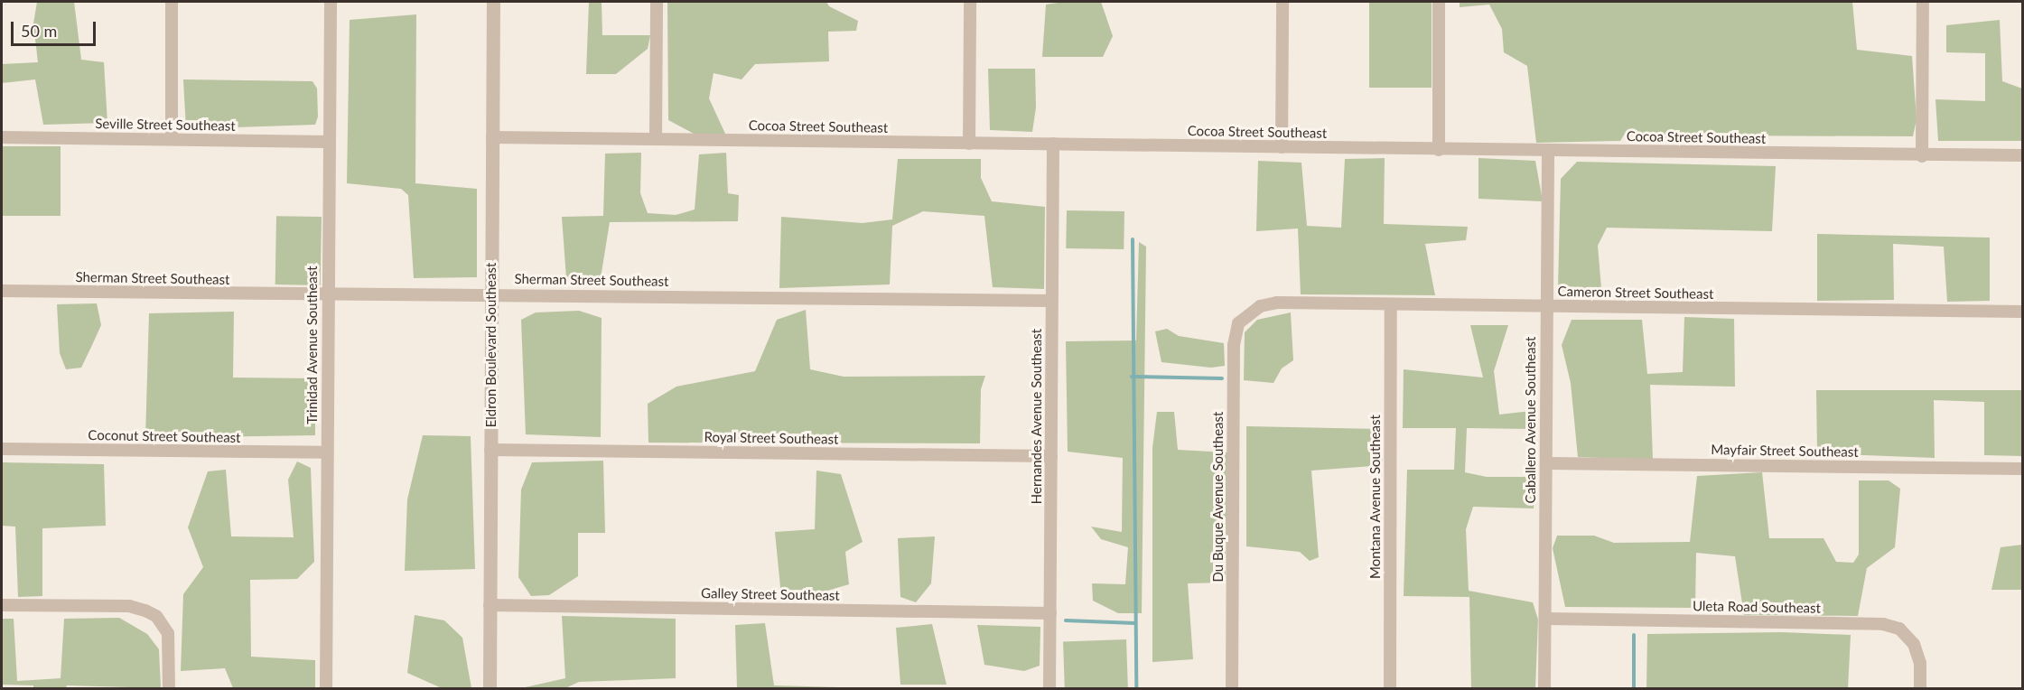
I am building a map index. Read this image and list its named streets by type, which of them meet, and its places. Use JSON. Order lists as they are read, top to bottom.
{
  "streets": {
    "street": [
      "Seville Street Southeast",
      "Cocoa Street Southeast",
      "Sherman Street Southeast",
      "Cameron Street Southeast",
      "Trinidad Avenue Southeast",
      "Eldron Boulevard Southeast",
      "Hernandes Avenue Southeast",
      "Caballero Avenue Southeast",
      "Coconut Street Southeast",
      "Royal Street Southeast",
      "Mayfair Street Southeast",
      "Du Buque Avenue Southeast",
      "Montana Avenue Southeast",
      "Galley Street Southeast",
      "Uleta Road Southeast"
    ]
  },
  "crossings": [
    ["Seville Street Southeast", "Trinidad Avenue Southeast"],
    ["Cocoa Street Southeast", "Eldron Boulevard Southeast"],
    ["Cocoa Street Southeast", "Hernandes Avenue Southeast"],
    ["Cocoa Street Southeast", "Caballero Avenue Southeast"],
    ["Sherman Street Southeast", "Trinidad Avenue Southeast"],
    ["Sherman Street Southeast", "Eldron Boulevard Southeast"],
    ["Sherman Street Southeast", "Hernandes Avenue Southeast"],
    ["Cameron Street Southeast", "Caballero Avenue Southeast"],
    ["Cameron Street Southeast", "Du Buque Avenue Southeast"],
    ["Cameron Street Southeast", "Montana Avenue Southeast"],
    ["Trinidad Avenue Southeast", "Coconut Street Southeast"],
    ["Eldron Boulevard Southeast", "Royal Street Southeast"],
    ["Eldron Boulevard Southeast", "Galley Street Southeast"],
    ["Hernandes Avenue Southeast", "Royal Street Southeast"],
    ["Hernandes Avenue Southeast", "Galley Street Southeast"],
    ["Caballero Avenue Southeast", "Mayfair Street Southeast"],
    ["Caballero Avenue Southeast", "Uleta Road Southeast"]
  ],
  "scale_bar": "50 m"
}
